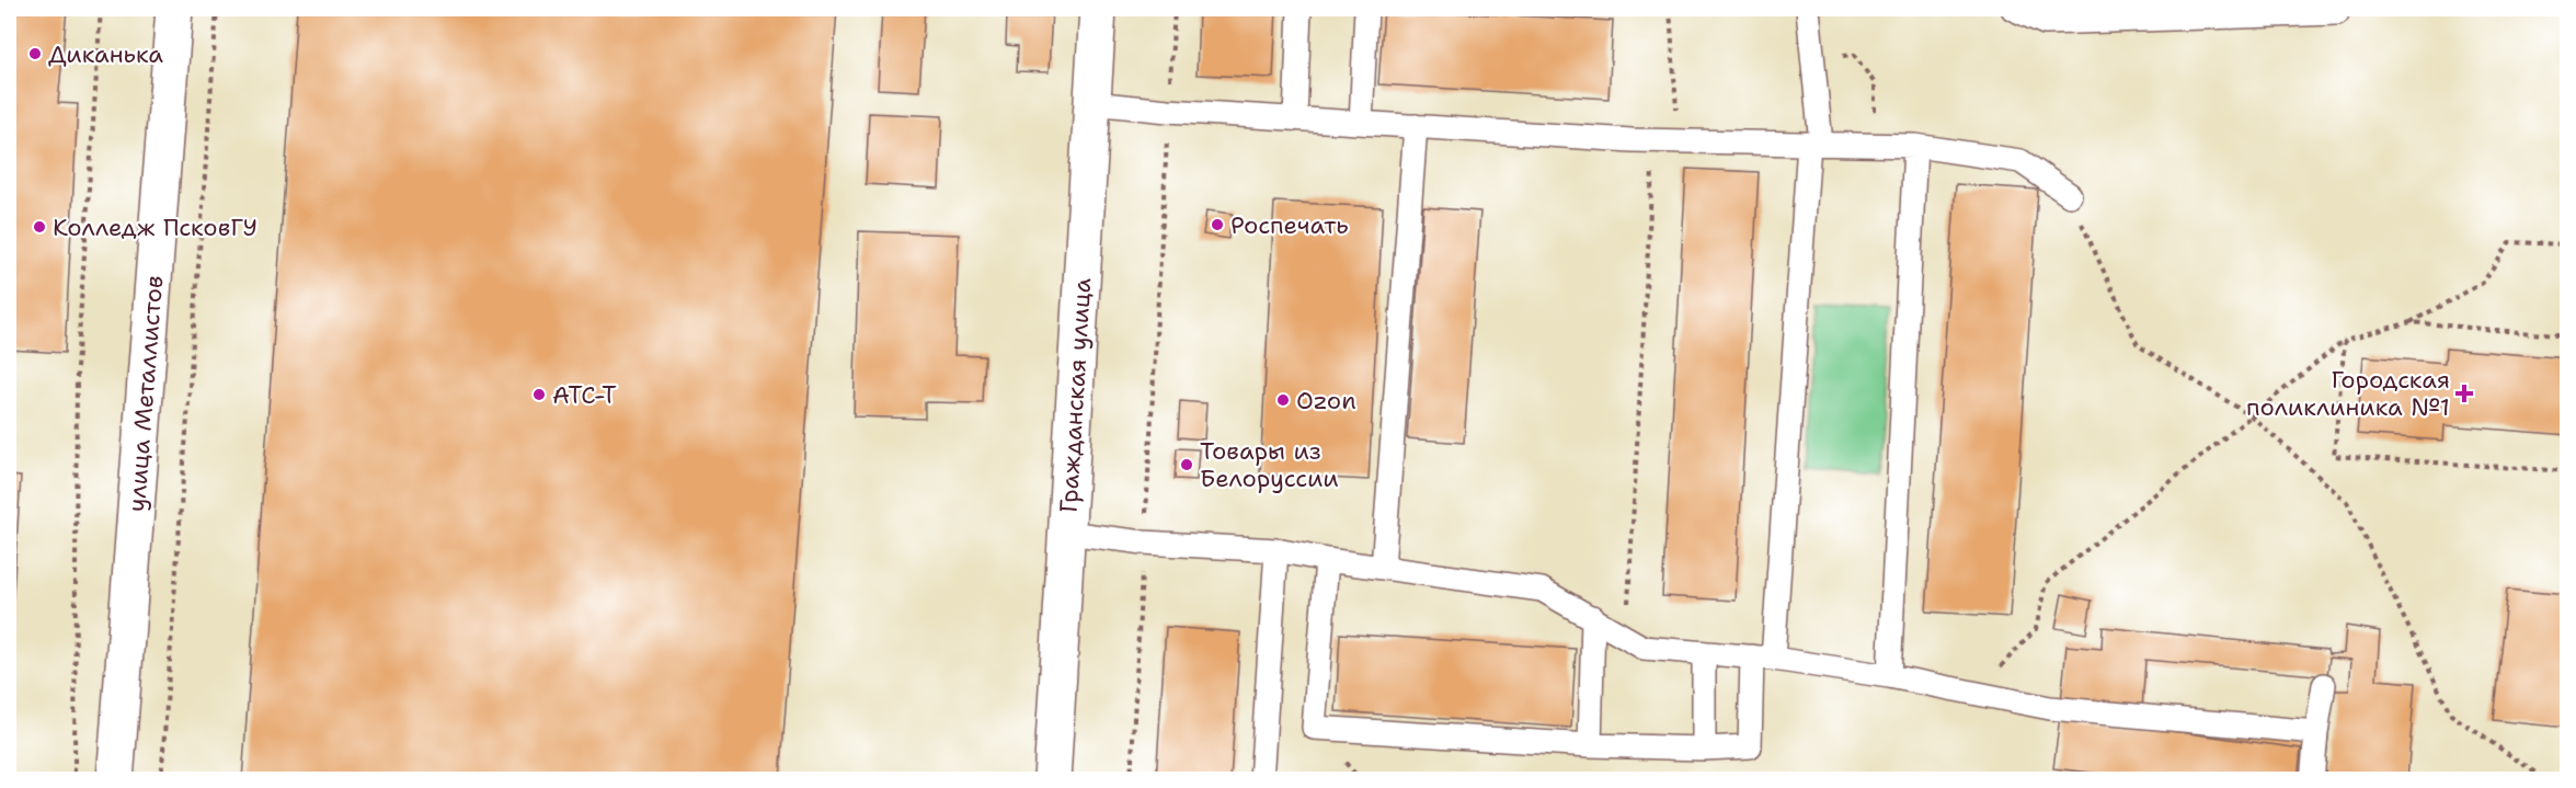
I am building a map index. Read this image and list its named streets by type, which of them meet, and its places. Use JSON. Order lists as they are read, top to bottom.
{
  "streets": {
    "street": ["улица Металлистов", "Гражданская улица"]
  },
  "places": {
    "other": [
      "Диканька",
      "Роспечать",
      "Колледж ПсковГУ",
      "ATC-T",
      "Ozon",
      "Товары из Белоруссии"
    ],
    "health": ["Городская поликлиника №1"]
  }
}
